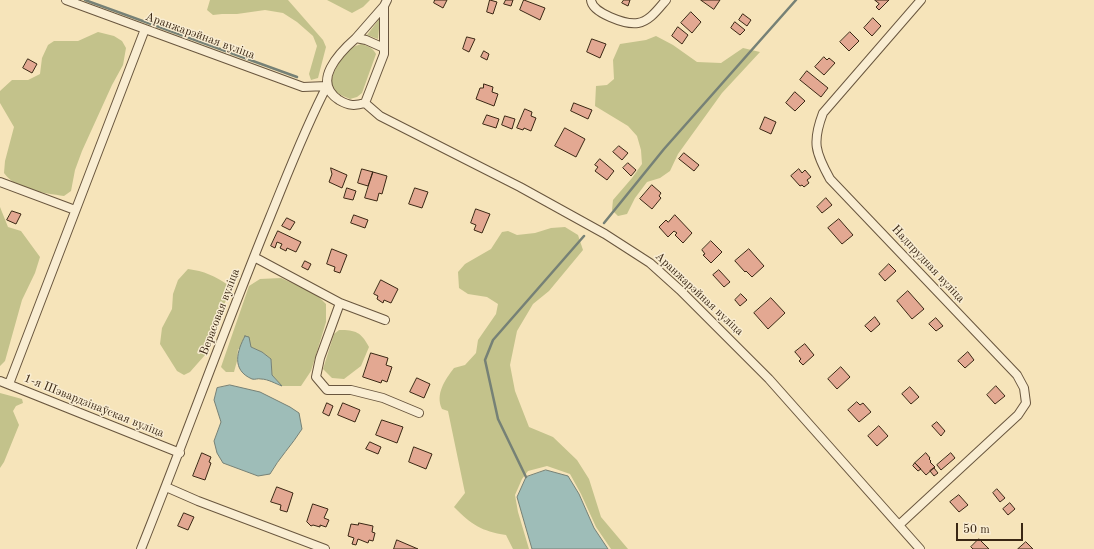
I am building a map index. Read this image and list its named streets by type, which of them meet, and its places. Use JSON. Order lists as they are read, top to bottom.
{
  "streets": {
    "street": [
      "Аранжарэйная вуліца",
      "Надпрудная вуліца",
      "Верасовая вуліца",
      "1-я Шэвардзінаўская вуліца"
    ]
  },
  "crossings": [
    ["Аранжарэйная вуліца", "Надпрудная вуліца"],
    ["Аранжарэйная вуліца", "Верасовая вуліца"],
    ["Верасовая вуліца", "1-я Шэвардзінаўская вуліца"]
  ],
  "scale_bar": "50 m"
}
